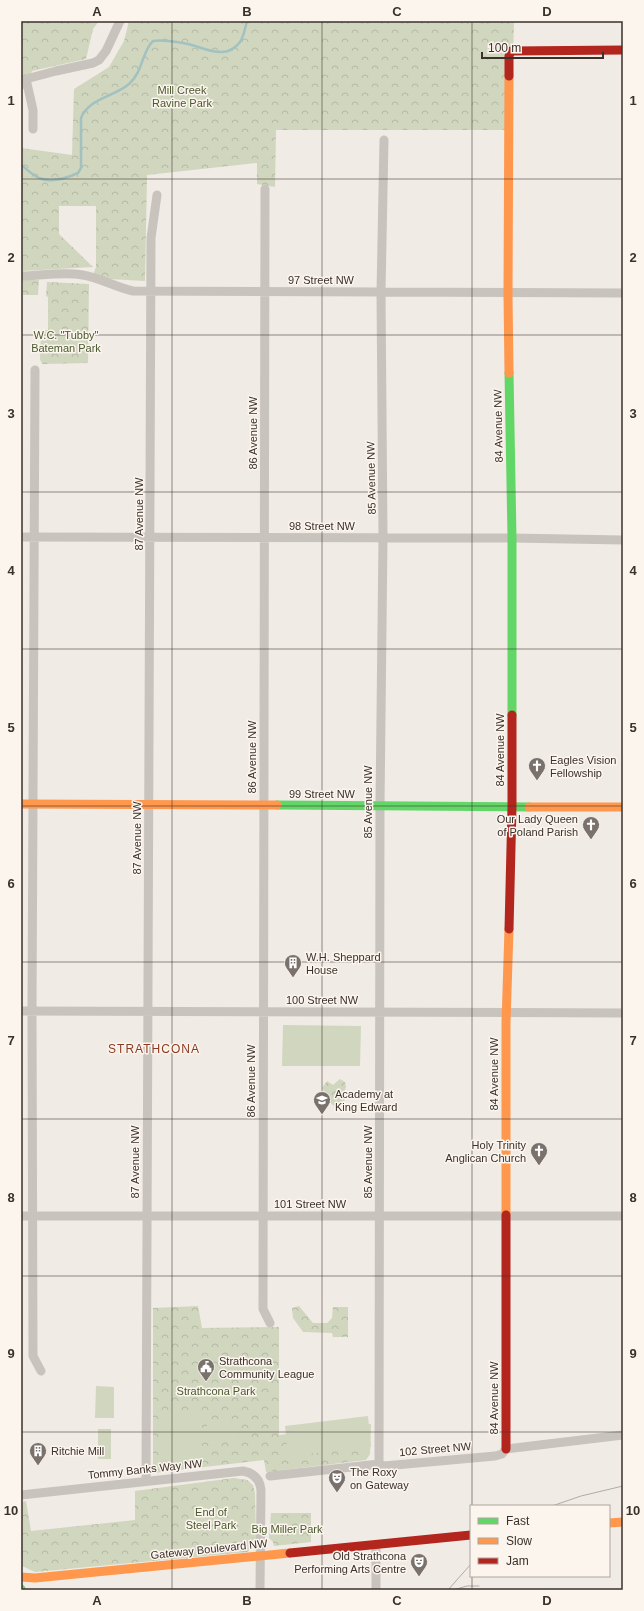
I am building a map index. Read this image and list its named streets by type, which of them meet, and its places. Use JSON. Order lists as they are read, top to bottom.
{
  "streets": {
    "street": [
      "97 Street NW",
      "84 Avenue NW",
      "86 Avenue NW",
      "85 Avenue NW",
      "87 Avenue NW",
      "98 Street NW",
      "99 Street NW",
      "100 Street NW",
      "101 Street NW",
      "102 Street NW",
      "Tommy Banks Way NW",
      "Gateway Boulevard NW"
    ]
  },
  "crossings": [
    ["97 Street NW", "84 Avenue NW"],
    ["97 Street NW", "86 Avenue NW"],
    ["97 Street NW", "85 Avenue NW"],
    ["97 Street NW", "87 Avenue NW"],
    ["84 Avenue NW", "98 Street NW"],
    ["84 Avenue NW", "99 Street NW"],
    ["84 Avenue NW", "100 Street NW"],
    ["84 Avenue NW", "101 Street NW"],
    ["84 Avenue NW", "102 Street NW"],
    ["86 Avenue NW", "98 Street NW"],
    ["86 Avenue NW", "99 Street NW"],
    ["86 Avenue NW", "100 Street NW"],
    ["86 Avenue NW", "101 Street NW"],
    ["85 Avenue NW", "98 Street NW"],
    ["85 Avenue NW", "99 Street NW"],
    ["85 Avenue NW", "100 Street NW"],
    ["85 Avenue NW", "101 Street NW"],
    ["85 Avenue NW", "102 Street NW"],
    ["87 Avenue NW", "98 Street NW"],
    ["87 Avenue NW", "99 Street NW"],
    ["87 Avenue NW", "100 Street NW"],
    ["87 Avenue NW", "101 Street NW"],
    ["87 Avenue NW", "Tommy Banks Way NW"],
    ["Tommy Banks Way NW", "Gateway Boulevard NW"]
  ],
  "districts": ["STRATHCONA"],
  "parks": [
    "Mill Creek Ravine Park",
    "W.C. \"Tubby\" Bateman Park",
    "Strathcona Park",
    "End of Steel Park",
    "Big Miller Park"
  ],
  "places": {
    "church": ["Eagles Vision Fellowship", "Our Lady Queen of Poland Parish", "Holy Trinity Anglican Church"],
    "building": ["W.H. Sheppard House", "Ritchie Mill"],
    "school or university": ["Academy at King Edward"],
    "public building": ["Strathcona Community League"],
    "theatre": ["The Roxy on Gateway", "Old Strathcona Performing Arts Centre"]
  },
  "legend": ["Fast", "Slow", "Jam"],
  "scale_bar": "100 m",
  "grid": {
    "columns": [
      "A",
      "B",
      "C",
      "D"
    ],
    "rows": [
      "1",
      "2",
      "3",
      "4",
      "5",
      "6",
      "7",
      "8",
      "9",
      "10"
    ]
  }
}
